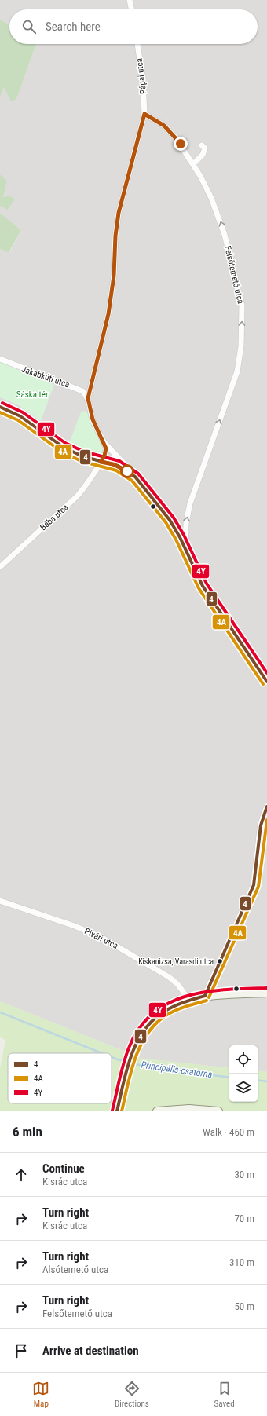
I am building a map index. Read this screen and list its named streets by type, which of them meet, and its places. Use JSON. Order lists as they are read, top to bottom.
{
  "streets": {
    "street": [
      "Pápai utca",
      "Felsőtemető utca",
      "Jakabkúti utca",
      "Bába utca",
      "Pivári utca"
    ]
  },
  "crossings": [
    ["Pápai utca", "Felsőtemető utca"],
    ["Pápai utca", "Jakabkúti utca"]
  ],
  "one_way": ["Felsőtemető utca"],
  "water": ["Principális-csatorna"],
  "parks": ["Sáska tér"],
  "places": ["Kiskanizsa, Varasdi utca"],
  "lines": ["transit line 4Y", "transit line 4", "transit line 4A"],
  "legend": ["4", "4A", "4Y"],
  "page": {
    "search": "Search here",
    "heading": ["6 min", "Walk · 460 m"],
    "list": [
      ["Continue", "Kisrác utca", "30 m"],
      ["Turn right", "Kisrác utca", "70 m"],
      ["Turn right", "Alsótemető utca", "310 m"],
      ["Turn right", "Felsőtemető utca", "50 m"],
      "Arrive at destination"
    ],
    "nav": ["Map", "Directions", "Saved"]
  }
}
